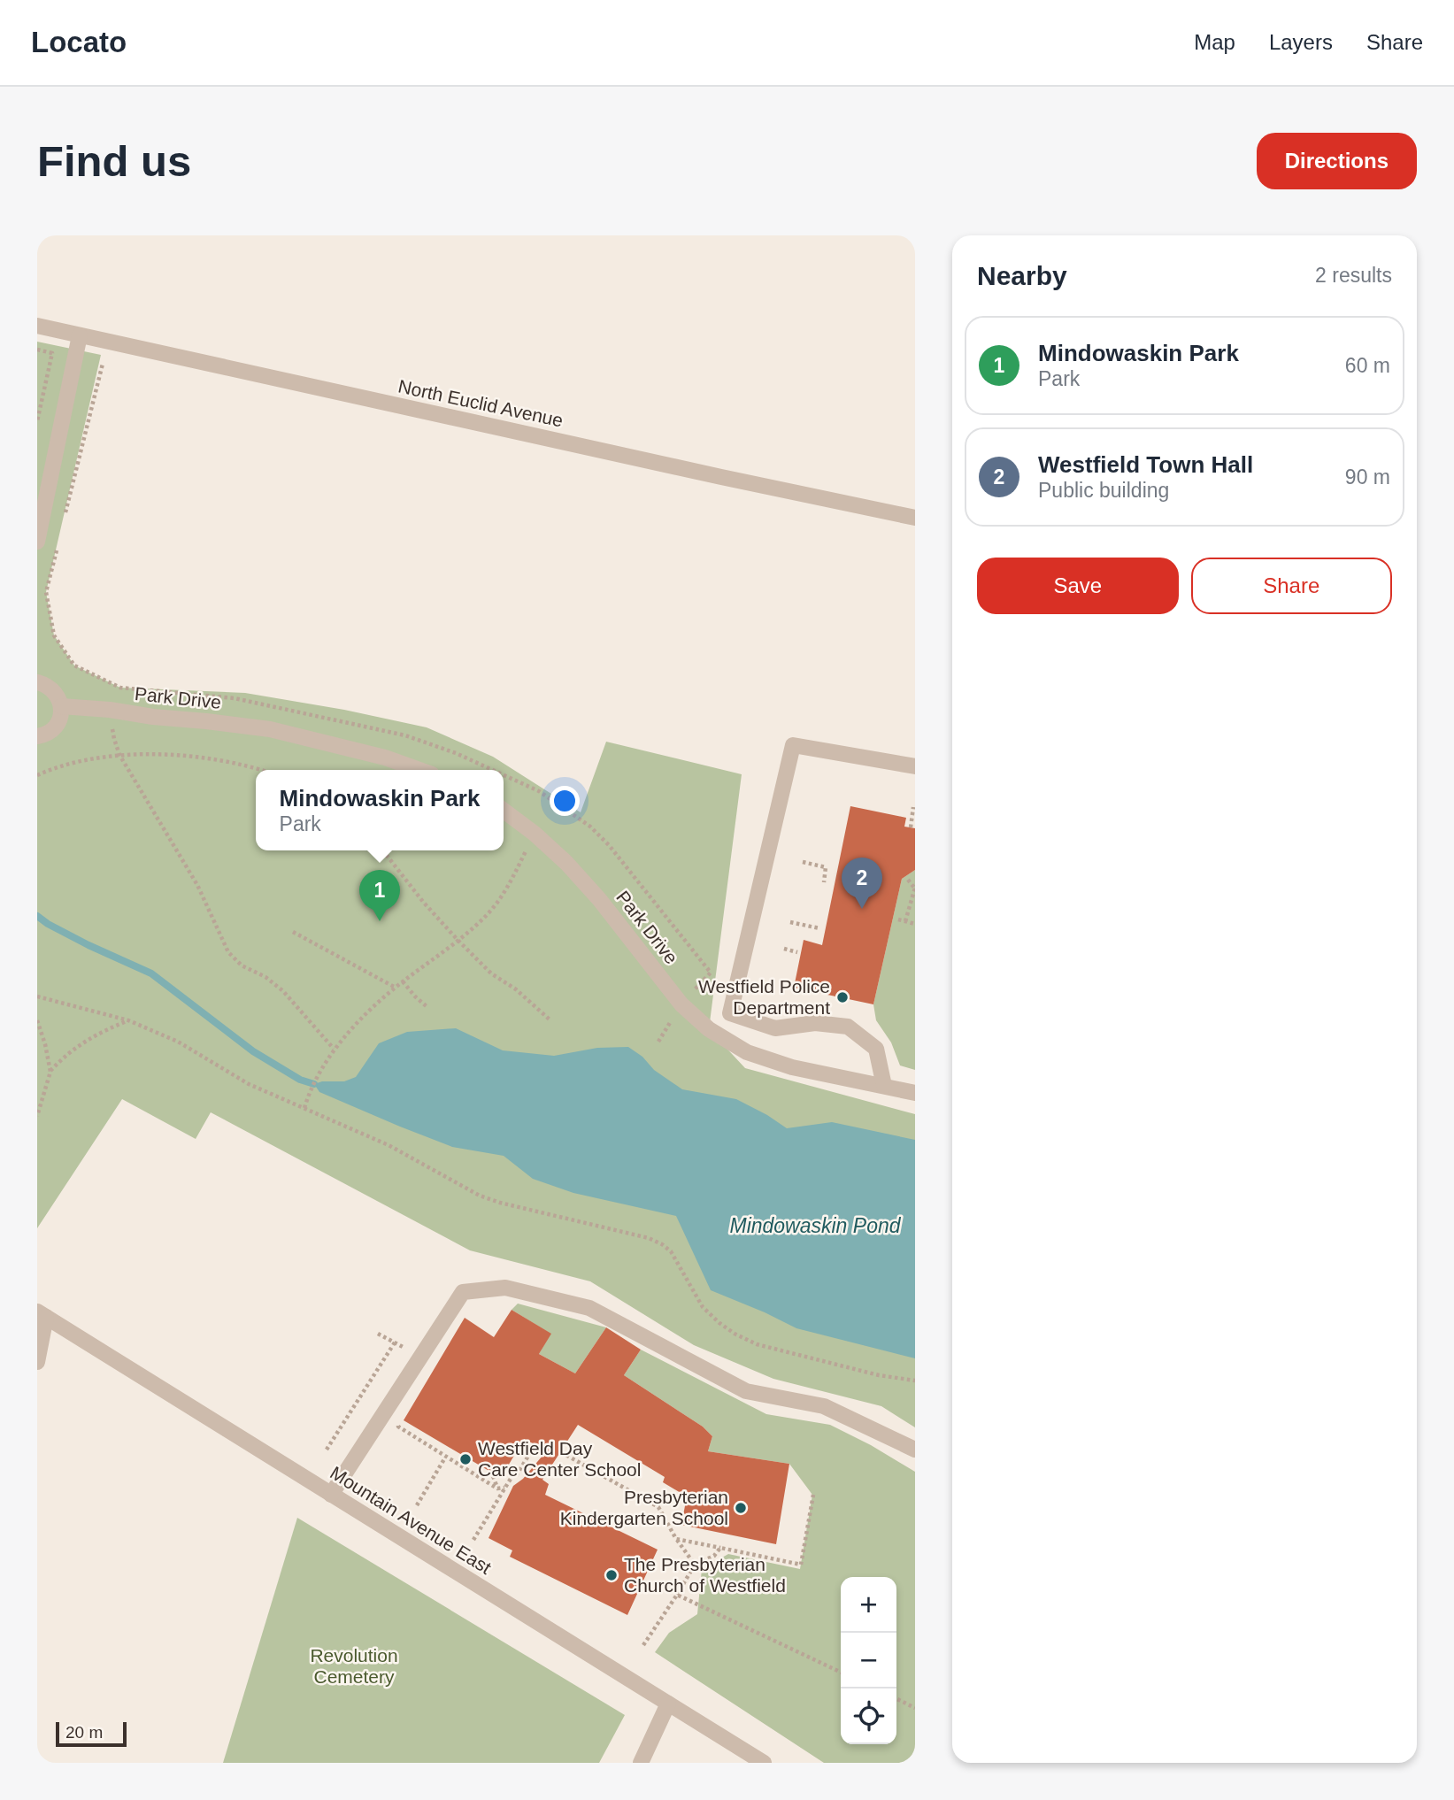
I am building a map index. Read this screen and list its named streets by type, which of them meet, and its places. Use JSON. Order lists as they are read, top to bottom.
{
  "streets": {
    "street": ["North Euclid Avenue", "Park Drive", "Mountain Avenue East"]
  },
  "water": ["Mindowaskin Pond"],
  "parks": ["Revolution Cemetery"],
  "places": [
    "Westfield Police Department",
    "Westfield Day Care Center School",
    "Presbyterian Kindergarten School",
    "The Presbyterian Church of Westfield"
  ],
  "scale_bar": "20 m",
  "page": {
    "header": "Locato",
    "nav": ["Map", "Layers", "Share"],
    "buttons": [
      "Directions",
      ["Save", "Share"]
    ],
    "title": "Find us",
    "heading": ["Nearby", "2 results"],
    "list": [
      {
        "mark": "1",
        "name": "Mindowaskin Park",
        "note": "Park",
        "value": "60 m"
      },
      {
        "mark": "2",
        "name": "Westfield Town Hall",
        "note": "Public building",
        "value": "90 m"
      }
    ],
    "popup": ["Mindowaskin Park", "Park"],
    "pins": ["2", "1"],
    "map_buttons": ["+", "−"],
    "scale": "20 m"
  }
}
